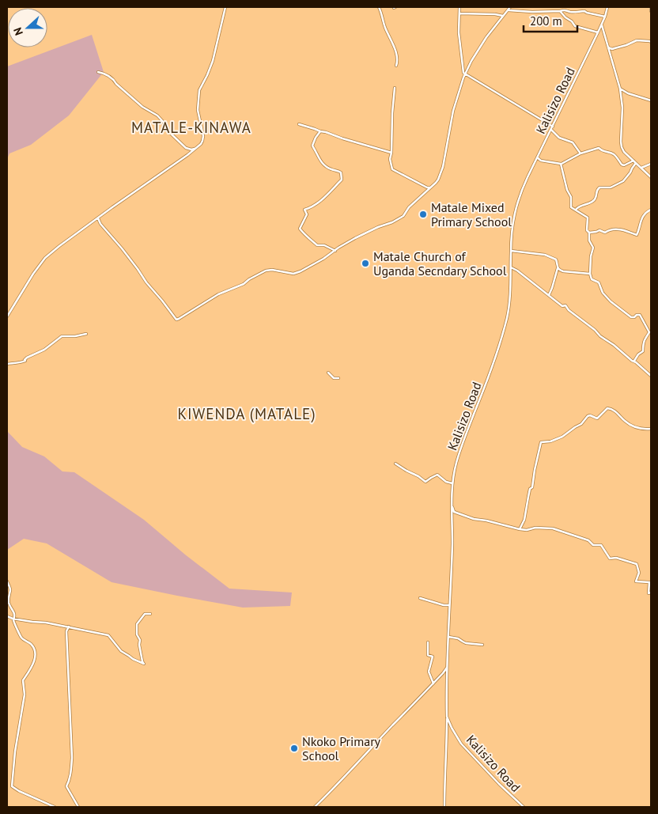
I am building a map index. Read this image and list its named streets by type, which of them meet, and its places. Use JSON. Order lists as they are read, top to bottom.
{
  "streets": {
    "street": ["Kalisizo Road"]
  },
  "districts": ["MATALE-KINAWA", "KIWENDA (MATALE)"],
  "places": ["Matale Mixed Primary School", "Matale Church of Uganda Secndary School", "Nkoko Primary School"],
  "scale_bar": "200 m",
  "north": "left"
}
